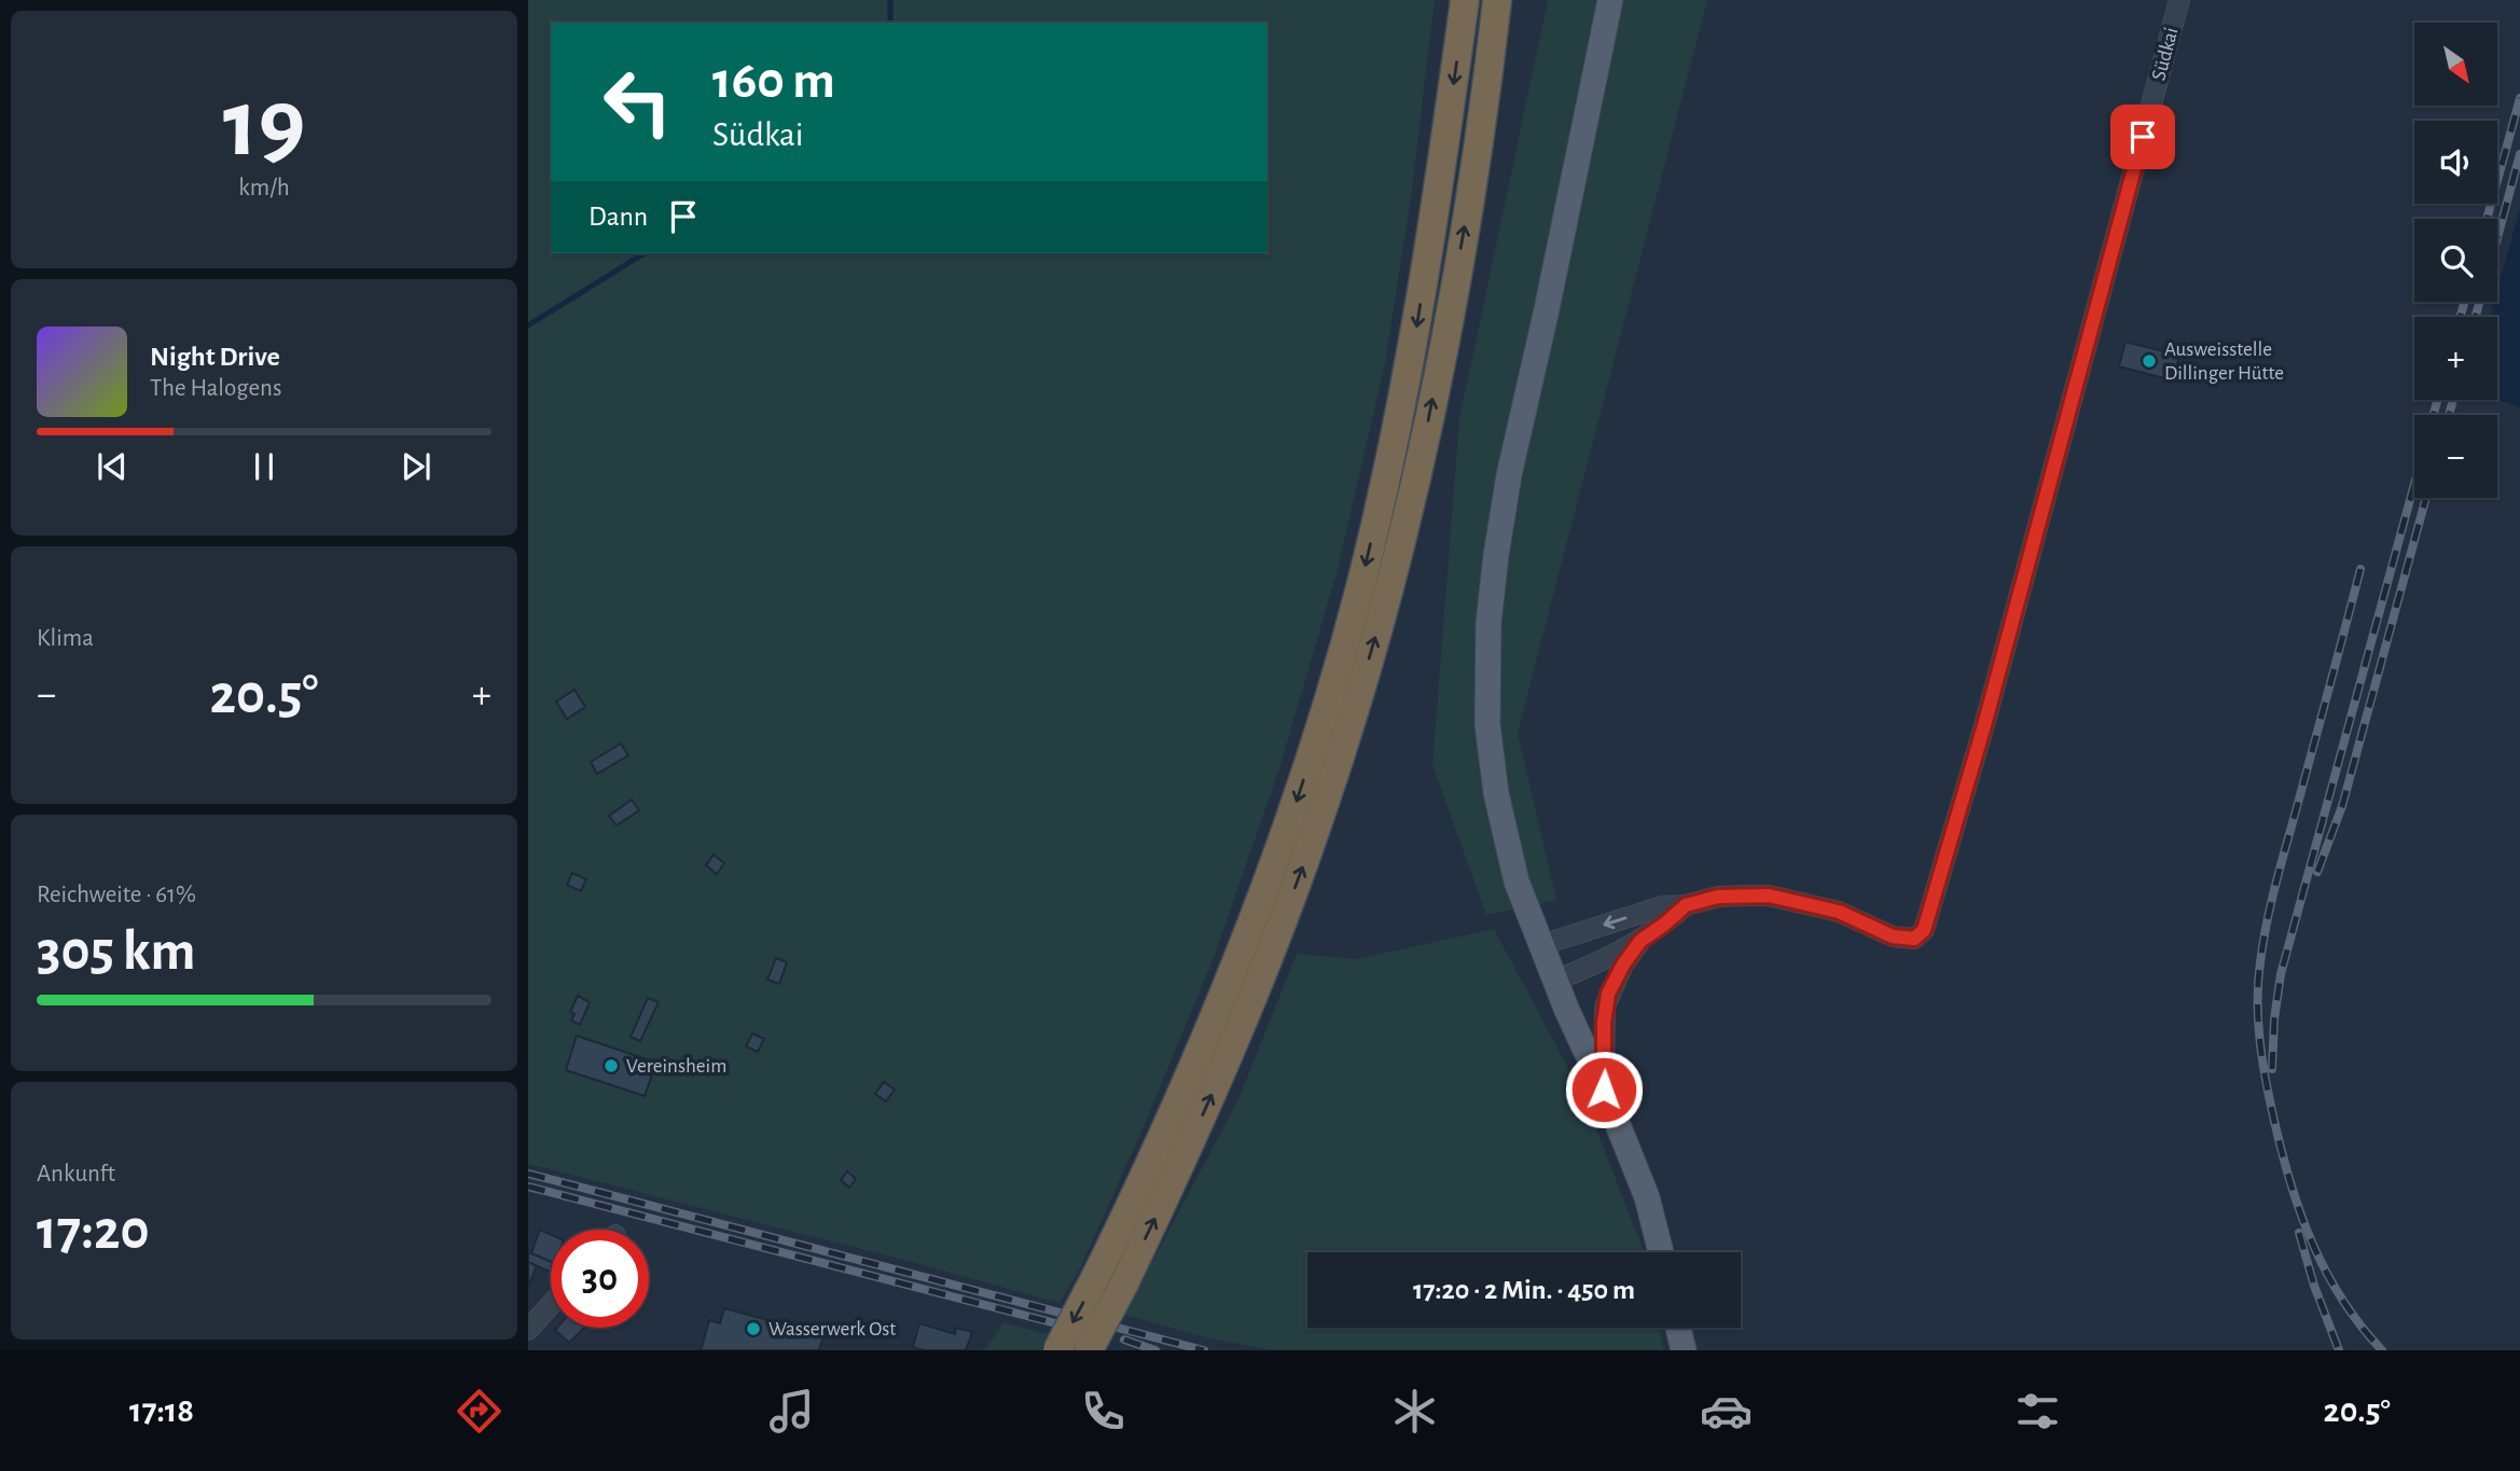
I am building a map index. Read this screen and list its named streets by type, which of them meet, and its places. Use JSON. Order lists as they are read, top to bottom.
{
  "streets": {
    "street": ["Südkai"]
  },
  "places": ["Ausweisstelle Dillinger Hütte", "Vereinsheim", "Wasserwerk Ost"],
  "north": "bottom right",
  "page": {
    "tile": [
      ["19", "km/h"],
      "Klima",
      ["Reichweite · 61%", "305 km"],
      ["Ankunft", "17:20"]
    ],
    "map_buttons": ["+", "−"],
    "turn": ["160 m", "Südkai"],
    "then": "Dann",
    "song": ["Night Drive", "The Halogens"],
    "heat": ["−", "20.5°", "+"],
    "limit": "30",
    "trip": "17:20 · 2 Min. · 450 m",
    "tabs": ["17:18", "20.5°"]
  }
}
